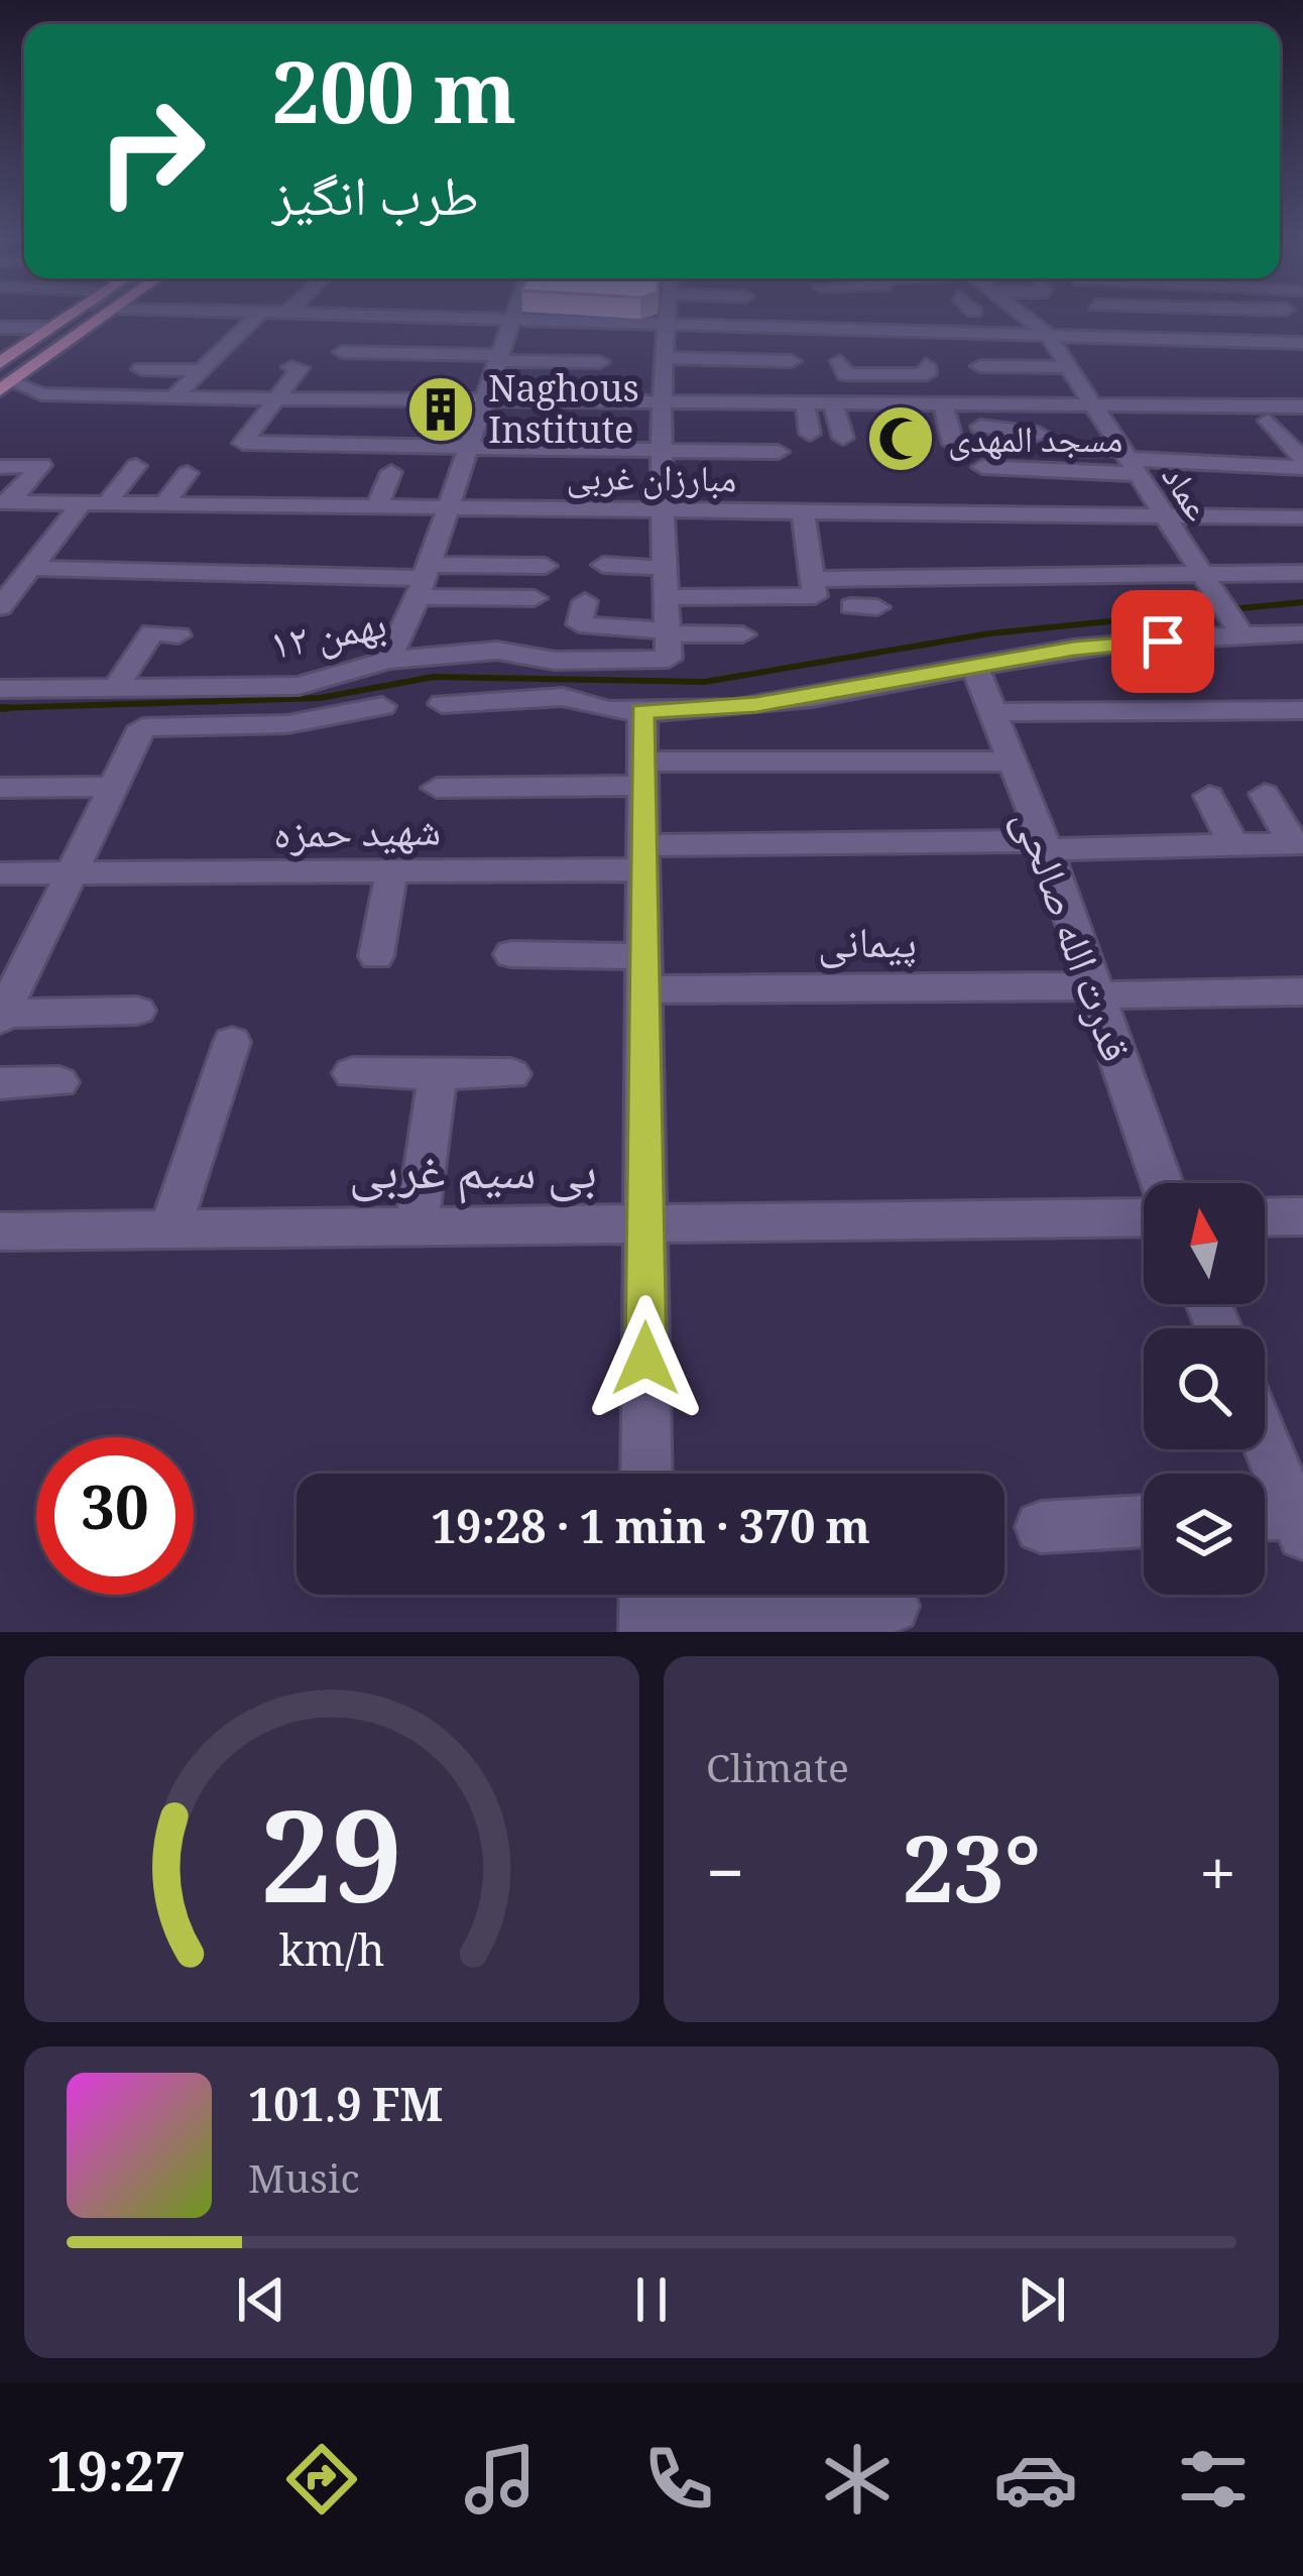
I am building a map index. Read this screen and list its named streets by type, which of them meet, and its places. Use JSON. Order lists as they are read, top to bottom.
{
  "streets": {
    "street": [
      "مبارزان غربی",
      "عماد",
      "۱۲ بهمن",
      "شهید حمزه",
      "قدرت الله صالحی",
      "پیمانی",
      "بی سیم غربی"
    ]
  },
  "crossings": [
    ["مبارزان غربی", "عماد"],
    ["شهید حمزه", "قدرت الله صالحی"],
    ["قدرت الله صالحی", "پیمانی"]
  ],
  "places": {
    "building": ["Naghous Institute"],
    "mosque": ["مسجد المهدی"]
  },
  "north": "top",
  "page": {
    "turn": ["200 m", "طرب انگیز"],
    "limit": "30",
    "trip": "19:28 · 1 min · 370 m",
    "tile": "Climate",
    "heat": ["−", "23°", "+"],
    "song": ["101.9 FM", "Music"],
    "tabs": "19:27",
    "gauge": ["29", "km/h"]
  }
}
